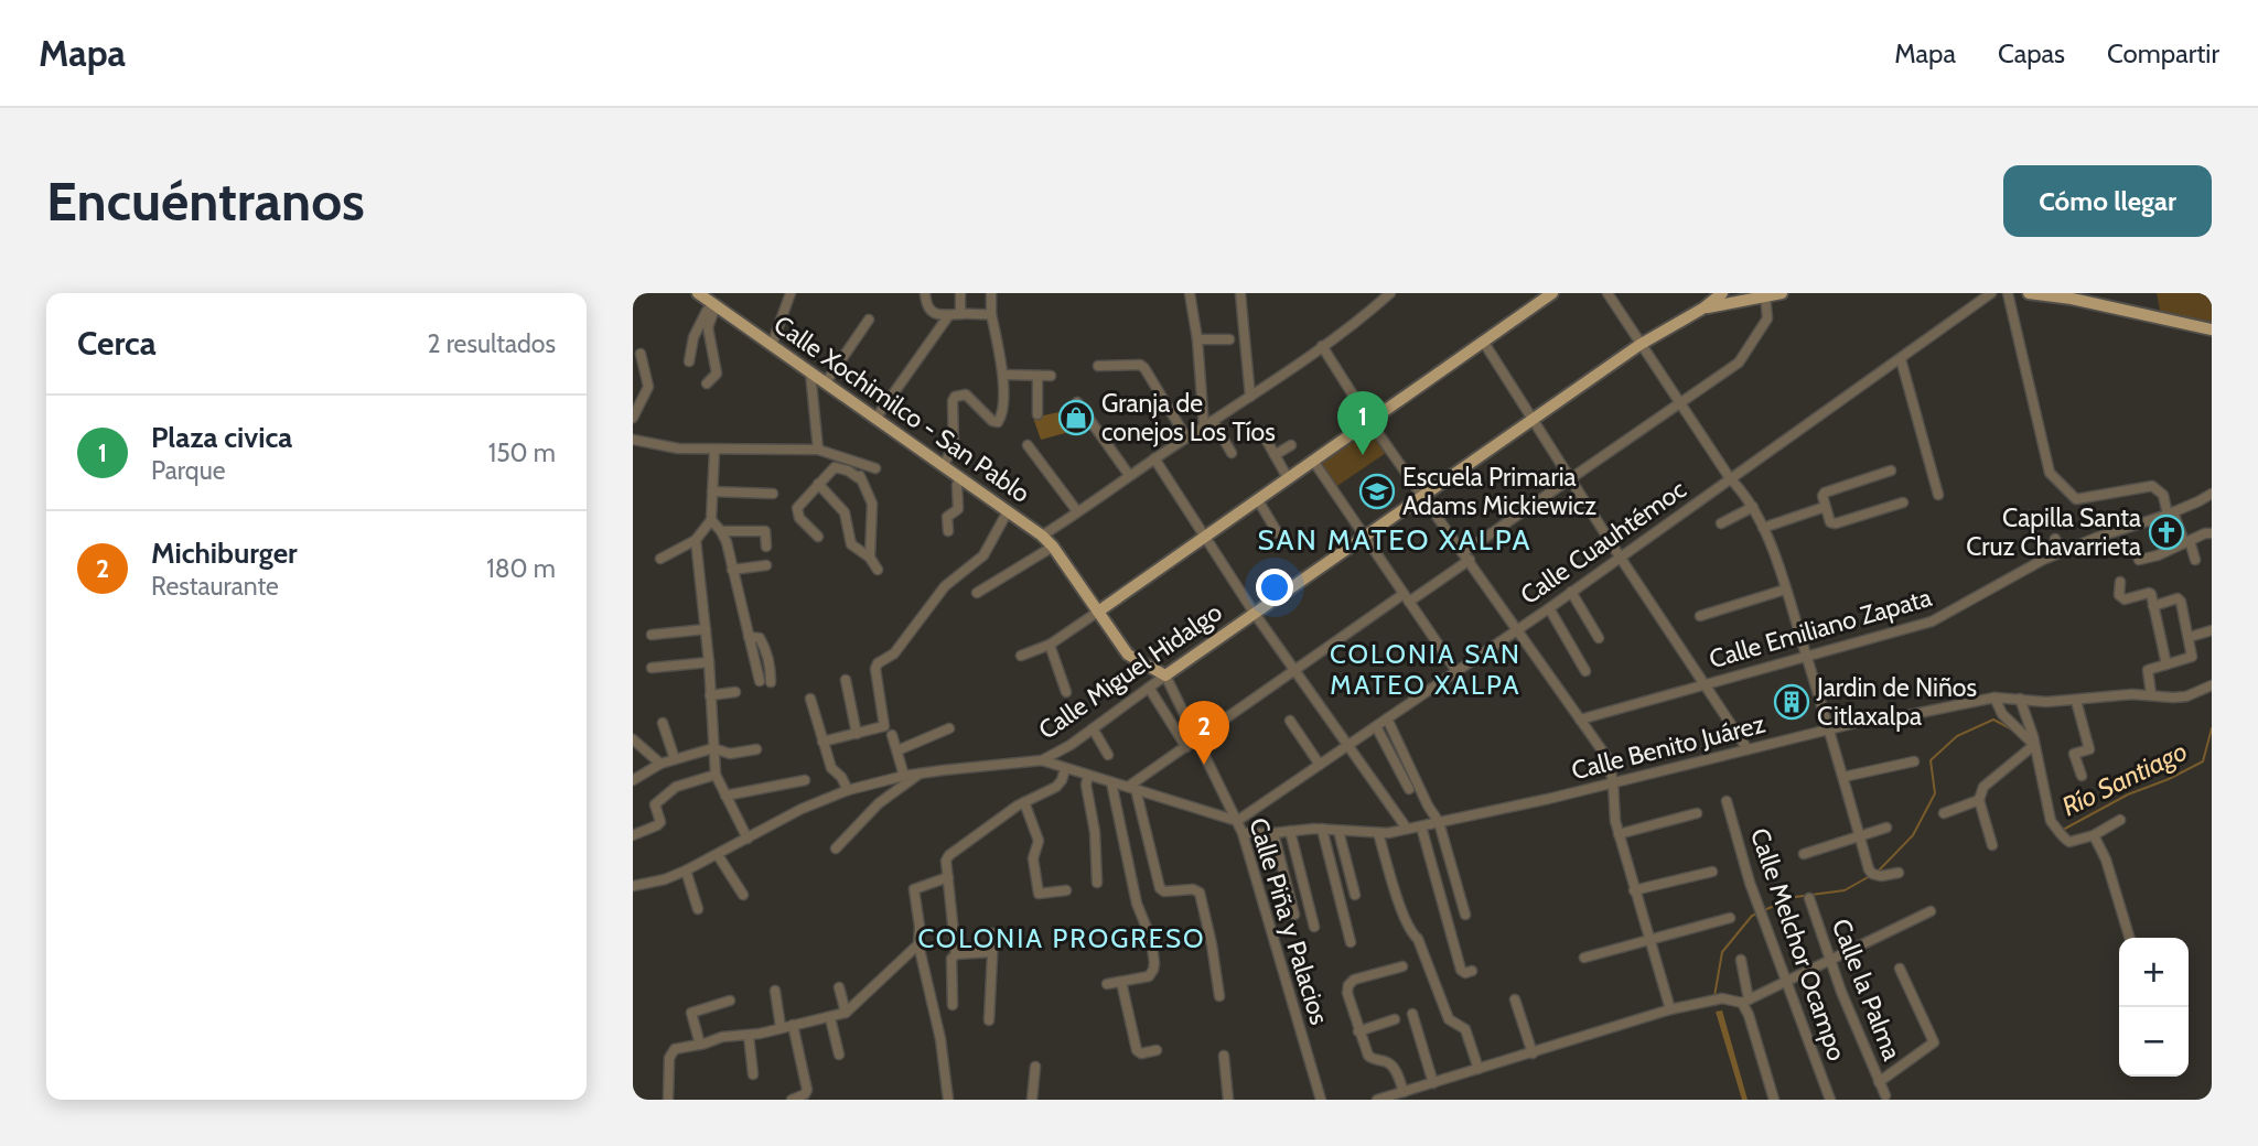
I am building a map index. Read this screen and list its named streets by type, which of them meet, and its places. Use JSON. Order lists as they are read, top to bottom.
{
  "streets": {
    "main road": ["Calle Xochimilco - San Pablo", "Calle Miguel Hidalgo"],
    "street": [
      "Calle Cuauhtémoc",
      "Calle Emiliano Zapata",
      "Calle Benito Juárez",
      "Calle Piña y Palacios",
      "Calle Melchor Ocampo",
      "Calle la Palma"
    ]
  },
  "crossings": [
    ["Calle Xochimilco - San Pablo", "Calle Miguel Hidalgo"],
    ["Calle Xochimilco - San Pablo", "Calle Piña y Palacios"],
    ["Calle Cuauhtémoc", "Calle Piña y Palacios"],
    ["Calle Miguel Hidalgo", "Calle Piña y Palacios"],
    ["Calle Benito Juárez", "Calle Piña y Palacios"]
  ],
  "districts": ["SAN MATEO XALPA", "COLONIA SAN MATEO XALPA", "COLONIA PROGRESO"],
  "water": ["Río Santiago"],
  "places": {
    "shop": ["Granja de conejos Los Tíos"],
    "school or university": ["Escuela Primaria Adams Mickiewicz"],
    "church": ["Capilla Santa Cruz Chavarrieta"],
    "building": ["Jardin de Niños Citlaxalpa"]
  },
  "page": {
    "header": "Mapa",
    "nav": ["Mapa", "Capas", "Compartir"],
    "buttons": "Cómo llegar",
    "title": "Encuéntranos",
    "heading": ["Cerca", "2 resultados"],
    "pins": ["1", "2"],
    "list": [
      {
        "mark": "1",
        "name": "Plaza civica",
        "note": "Parque",
        "value": "150 m"
      },
      {
        "mark": "2",
        "name": "Michiburger",
        "note": "Restaurante",
        "value": "180 m"
      }
    ],
    "map_buttons": ["+", "−"]
  }
}
